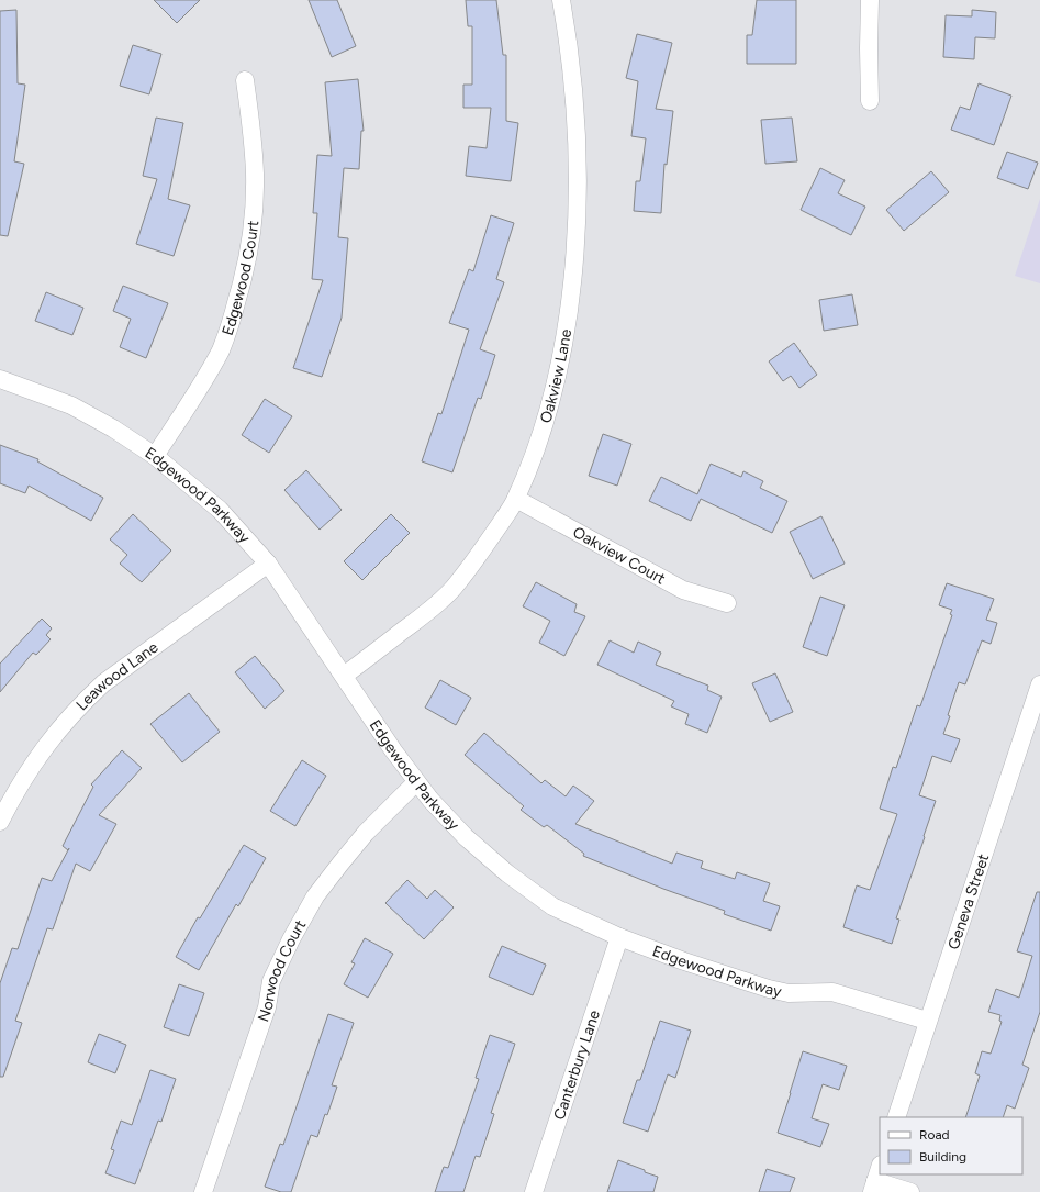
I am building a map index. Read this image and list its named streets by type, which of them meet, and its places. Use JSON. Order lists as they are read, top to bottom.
{
  "streets": {
    "street": [
      "Edgewood Court",
      "Oakview Lane",
      "Edgewood Parkway",
      "Oakview Court",
      "Leawood Lane",
      "Geneva Street",
      "Norwood Court",
      "Canterbury Lane"
    ]
  },
  "crossings": [
    ["Edgewood Court", "Edgewood Parkway"],
    ["Oakview Lane", "Edgewood Parkway"],
    ["Oakview Lane", "Oakview Court"],
    ["Edgewood Parkway", "Leawood Lane"],
    ["Edgewood Parkway", "Geneva Street"],
    ["Edgewood Parkway", "Norwood Court"],
    ["Edgewood Parkway", "Canterbury Lane"]
  ],
  "legend": ["Road", "Building"]
}
